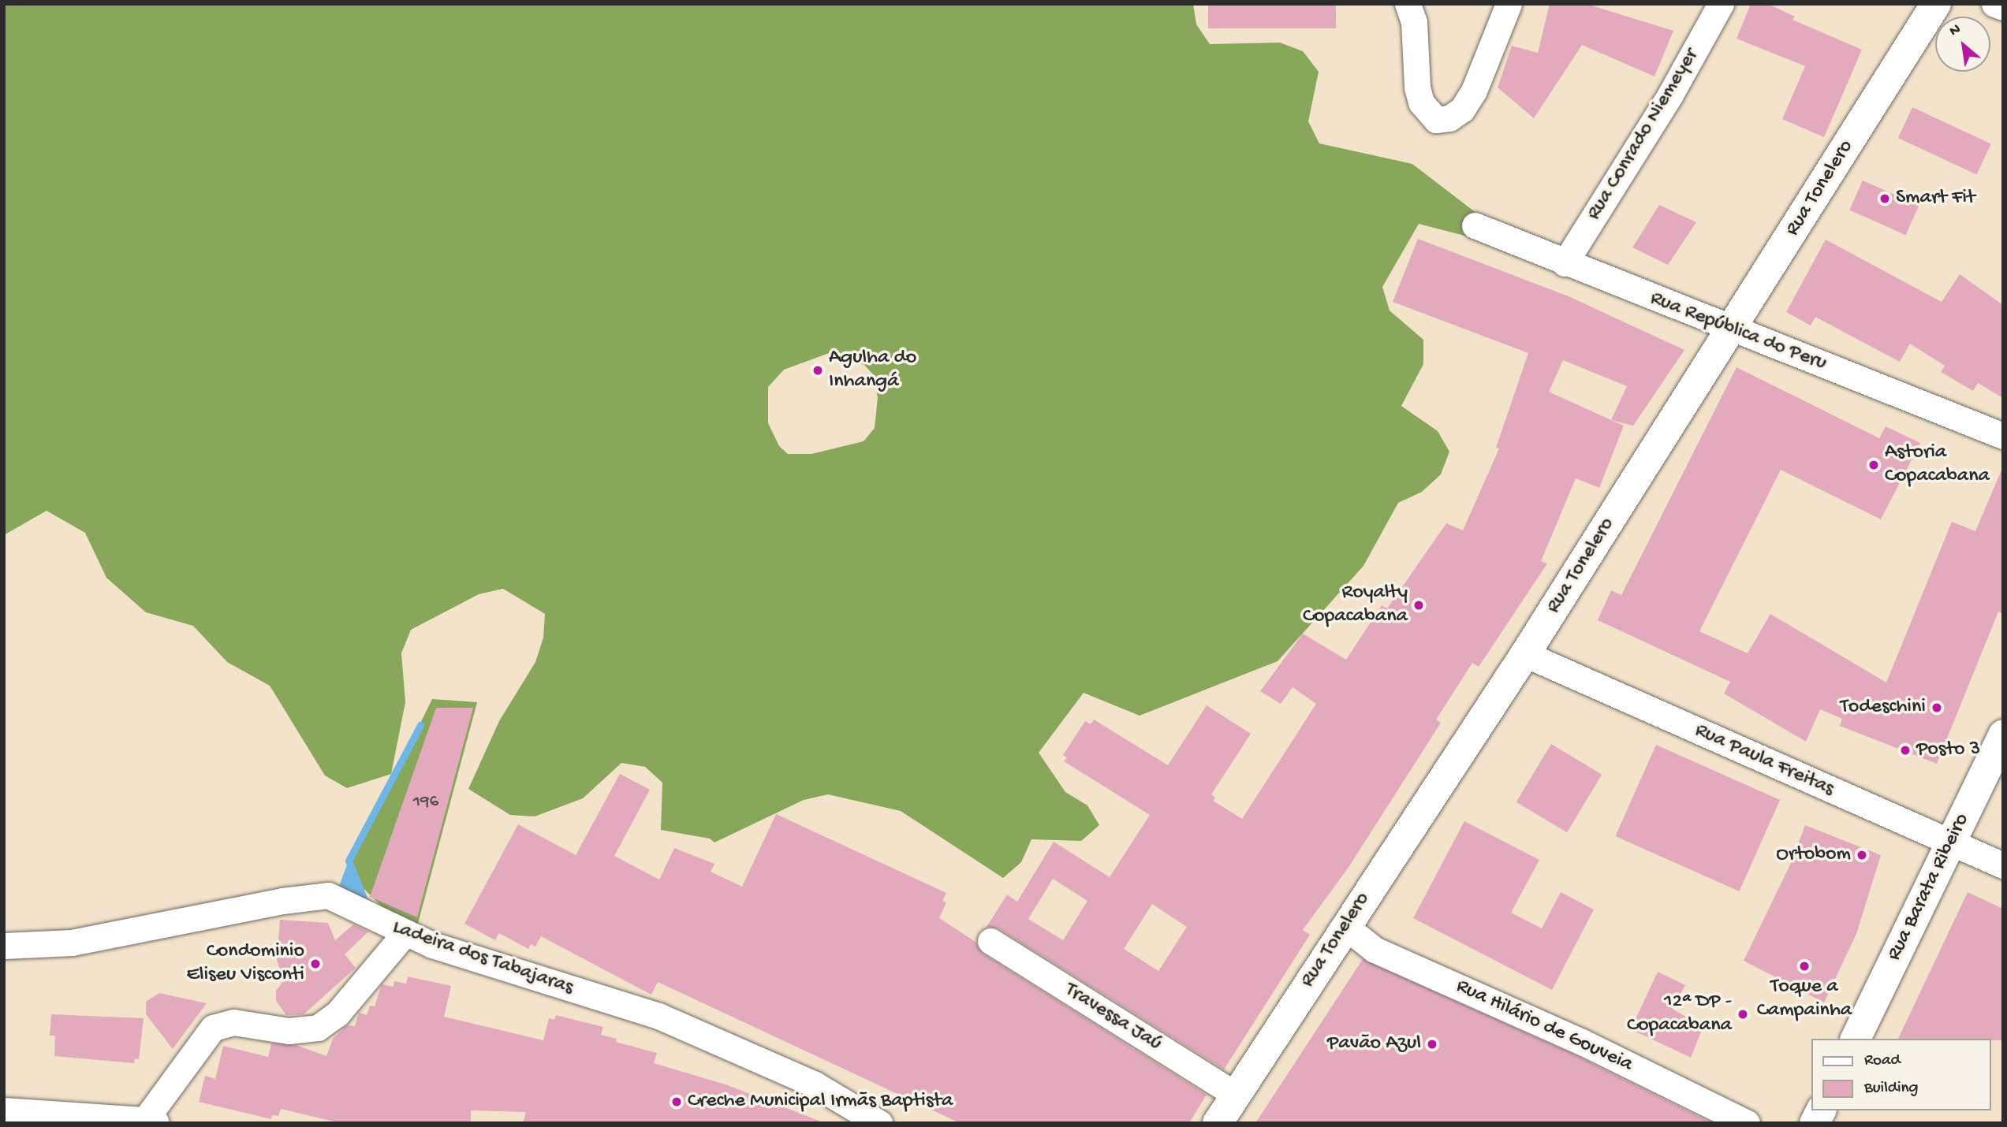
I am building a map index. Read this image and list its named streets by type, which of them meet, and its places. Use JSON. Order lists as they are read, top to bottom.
{
  "streets": {
    "street": [
      "Rua Conrado Niemeyer",
      "Rua Tonelero",
      "Rua República do Peru",
      "Rua Paula Freitas",
      "Rua Barata Ribeiro",
      "Ladeira dos Tabajaras",
      "Travessa Jaú",
      "Rua Hilário de Gouveia"
    ]
  },
  "crossings": [
    ["Rua Conrado Niemeyer", "Rua República do Peru"],
    ["Rua Tonelero", "Rua República do Peru"],
    ["Rua Tonelero", "Rua Paula Freitas"],
    ["Rua Tonelero", "Travessa Jaú"],
    ["Rua Tonelero", "Rua Hilário de Gouveia"],
    ["Rua Paula Freitas", "Rua Barata Ribeiro"]
  ],
  "places": [
    "Smart Fit",
    "Agulha do Inhangá",
    "Astoria Copacabana",
    "Royalty Copacabana",
    "Todeschini",
    "Posto 3",
    "Ortobom",
    "Condominio Eliseu Visconti",
    "Toque a Campainha",
    "12ª DP - Copacabana",
    "Pavão Azul",
    "Creche Municipal Irmãs Baptista"
  ],
  "house_numbers": ["196"],
  "legend": ["Road", "Building"],
  "north": "top left"
}
